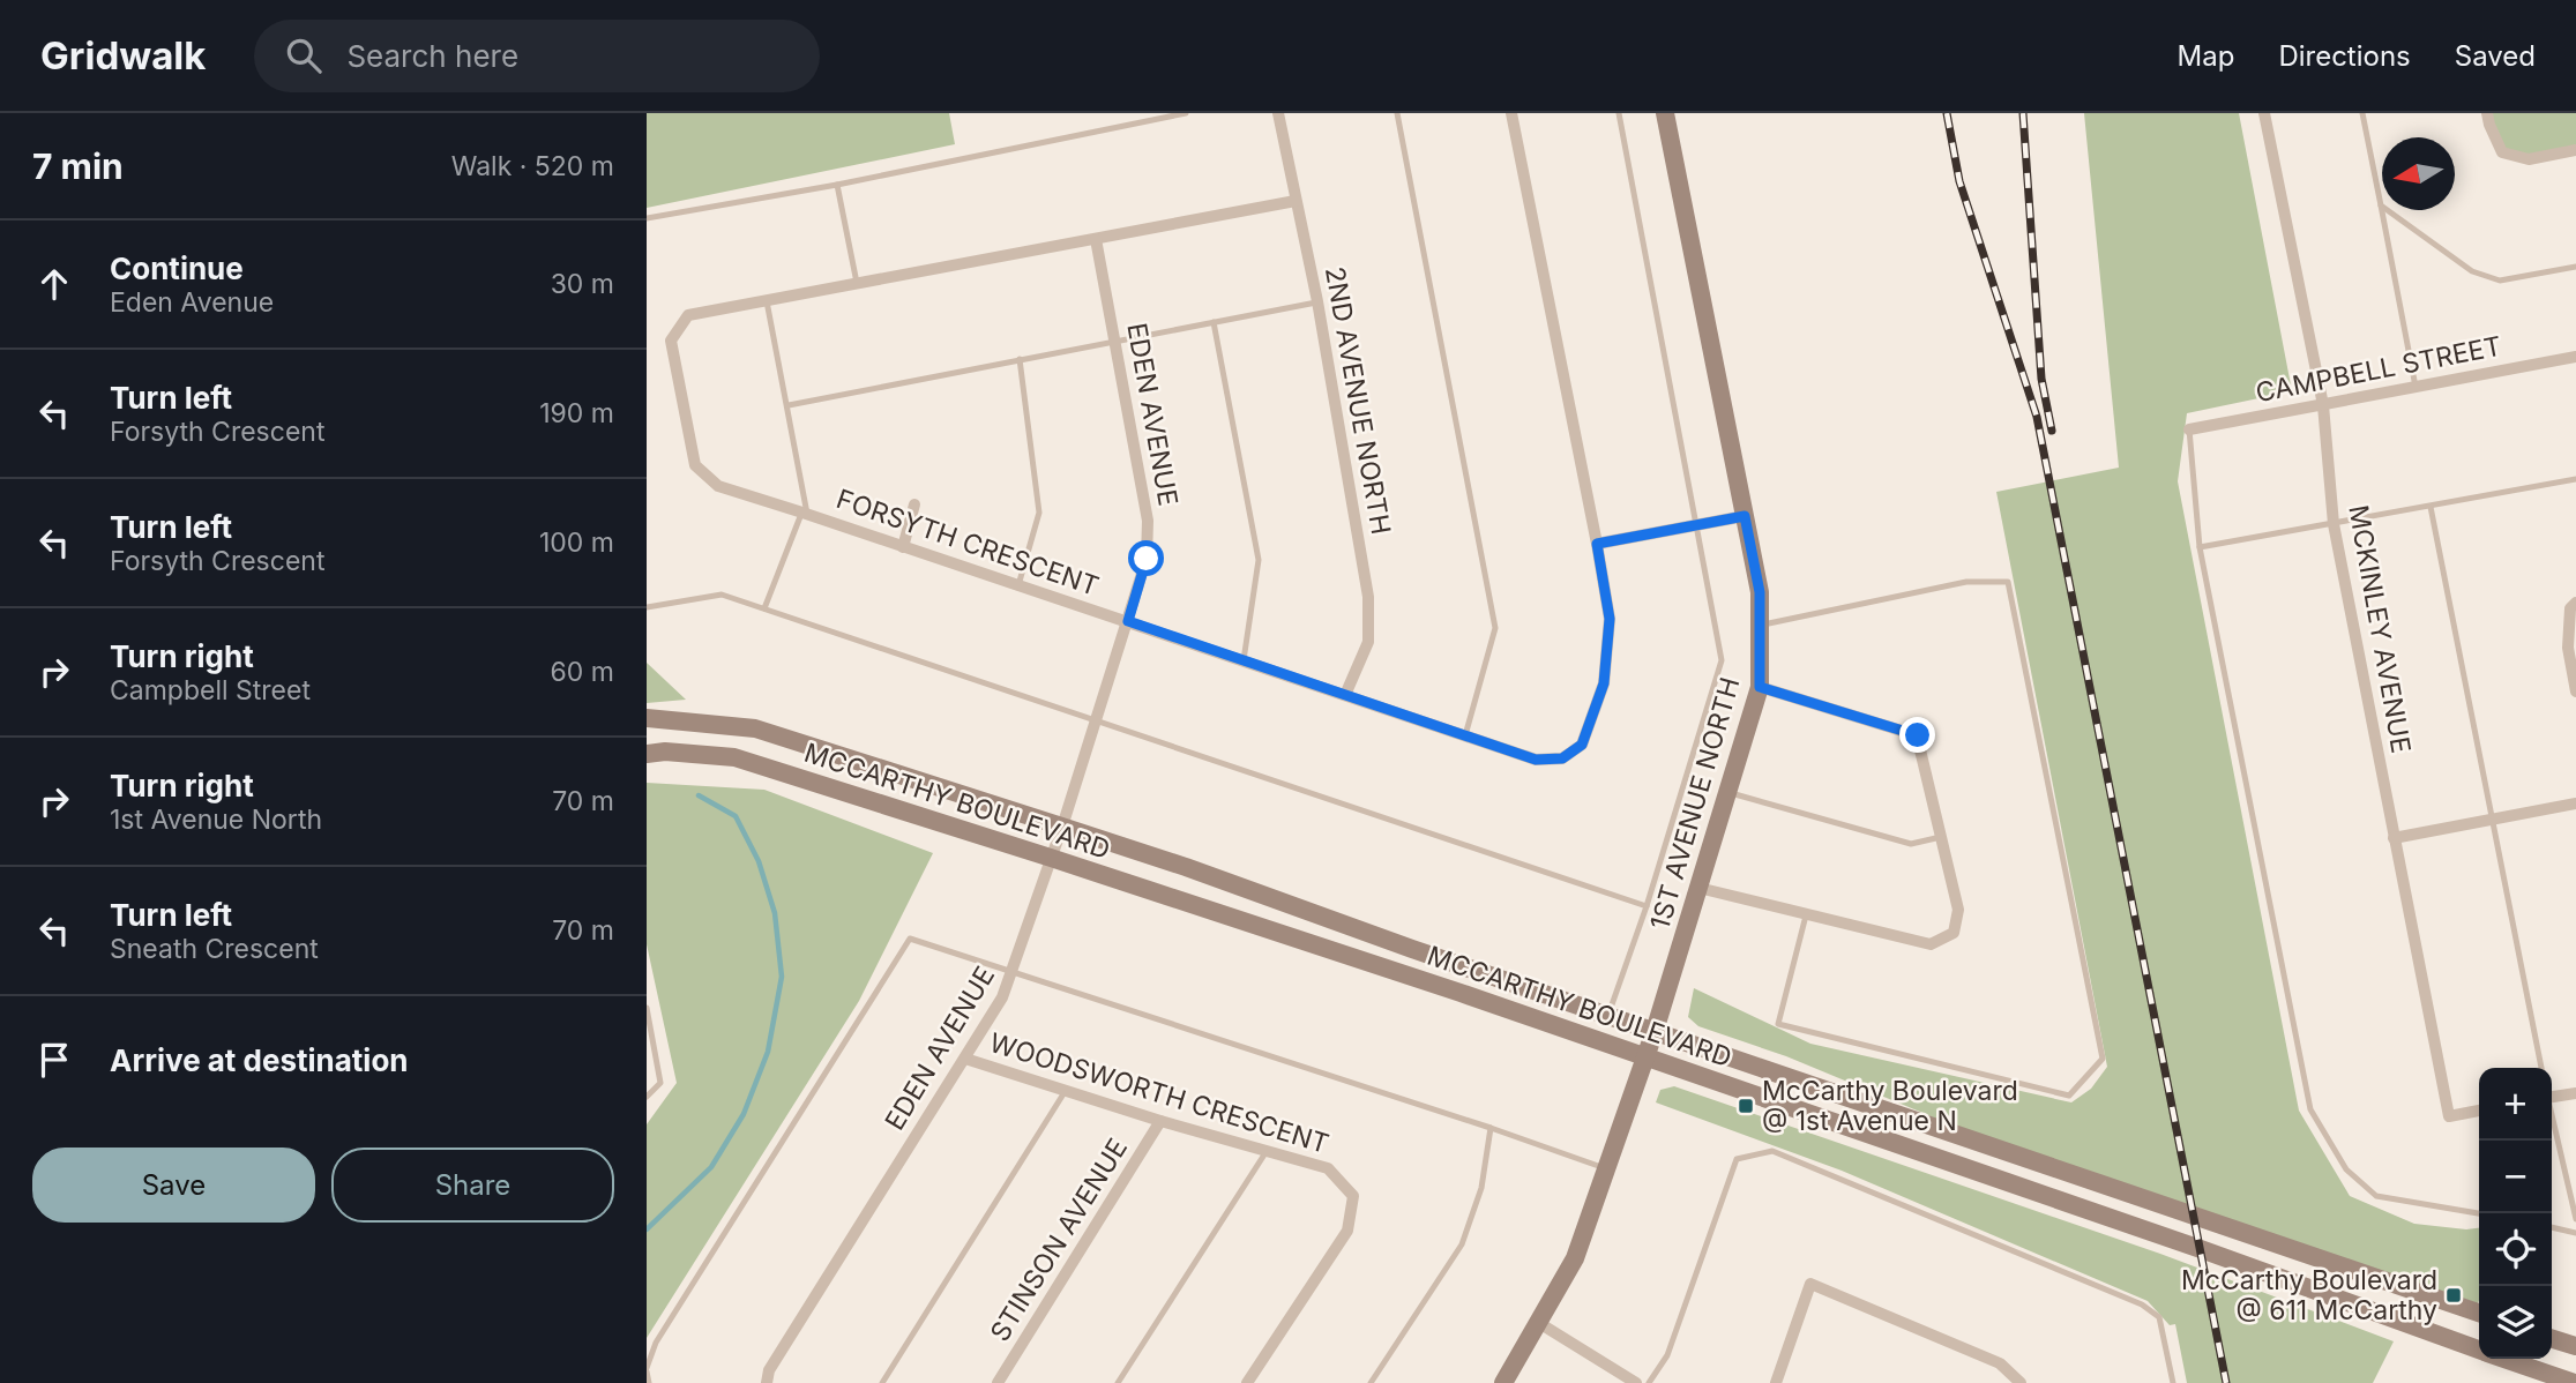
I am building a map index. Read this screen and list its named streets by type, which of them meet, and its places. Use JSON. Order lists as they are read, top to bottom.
{
  "streets": {
    "main road": ["MCCARTHY BOULEVARD", "1ST AVENUE NORTH"],
    "street": [
      "CAMPBELL STREET",
      "2ND AVENUE NORTH",
      "EDEN AVENUE",
      "FORSYTH CRESCENT",
      "MCKINLEY AVENUE",
      "WOODSWORTH CRESCENT",
      "STINSON AVENUE"
    ]
  },
  "crossings": [
    ["CAMPBELL STREET", "MCKINLEY AVENUE"],
    ["2ND AVENUE NORTH", "FORSYTH CRESCENT"],
    ["EDEN AVENUE", "FORSYTH CRESCENT"],
    ["EDEN AVENUE", "MCCARTHY BOULEVARD"],
    ["EDEN AVENUE", "WOODSWORTH CRESCENT"],
    ["MCCARTHY BOULEVARD", "1ST AVENUE NORTH"],
    ["WOODSWORTH CRESCENT", "STINSON AVENUE"]
  ],
  "places": {
    "transit": ["McCarthy Boulevard @ 1st Avenue N", "McCarthy Boulevard @ 611 McCarthy"]
  },
  "north": "left",
  "page": {
    "header": "Gridwalk",
    "search": "Search here",
    "nav": ["Map", "Directions", "Saved"],
    "heading": ["7 min", "Walk · 520 m"],
    "list": [
      ["Continue", "Eden Avenue", "30 m"],
      ["Turn left", "Forsyth Crescent", "190 m"],
      ["Turn left", "Forsyth Crescent", "100 m"],
      ["Turn right", "Campbell Street", "60 m"],
      ["Turn right", "1st Avenue North", "70 m"],
      ["Turn left", "Sneath Crescent", "70 m"],
      "Arrive at destination"
    ],
    "map_buttons": ["+", "−"],
    "buttons": ["Save", "Share"]
  }
}
